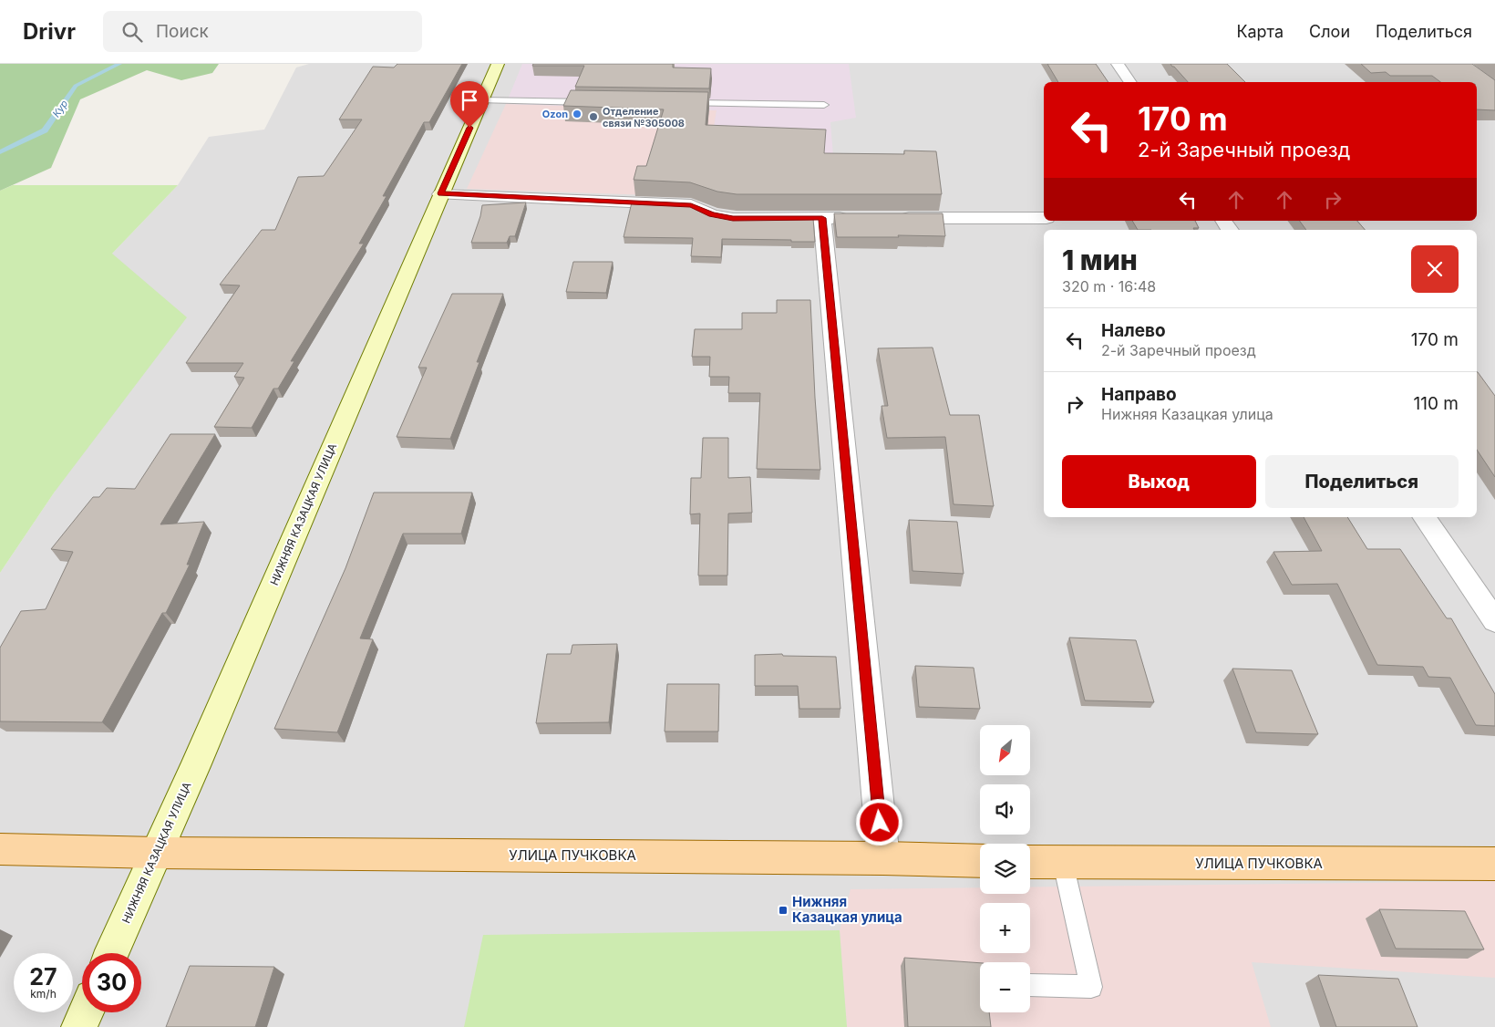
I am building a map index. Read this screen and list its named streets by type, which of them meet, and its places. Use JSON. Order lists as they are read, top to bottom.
{
  "streets": {
    "main road": ["УЛИЦА ПУЧКОВКА"],
    "street": ["НИЖНЯЯ КАЗАЦКАЯ УЛИЦА"]
  },
  "crossings": [
    ["НИЖНЯЯ КАЗАЦКАЯ УЛИЦА", "УЛИЦА ПУЧКОВКА"]
  ],
  "water": ["Кур"],
  "places": {
    "other": ["Ozon", "Отделение связи №305008"],
    "transit": ["Нижняя Казацкая улица"]
  },
  "north": "bottom left",
  "page": {
    "header": "Drivr",
    "search": "Поиск",
    "nav": ["Карта", "Слои", "Поделиться"],
    "turn": ["170 m", "2-й Заречный проезд"],
    "heading": ["1 мин", "320 m · 16:48"],
    "list": [
      {
        "name": "Налево",
        "note": "2-й Заречный проезд",
        "value": "170 m"
      },
      {
        "name": "Направо",
        "note": "Нижняя Казацкая улица",
        "value": "110 m"
      }
    ],
    "buttons": ["Выход", "Поделиться"],
    "map_buttons": ["+", "−"],
    "speed": "27 km/h",
    "limit": "30"
  }
}
